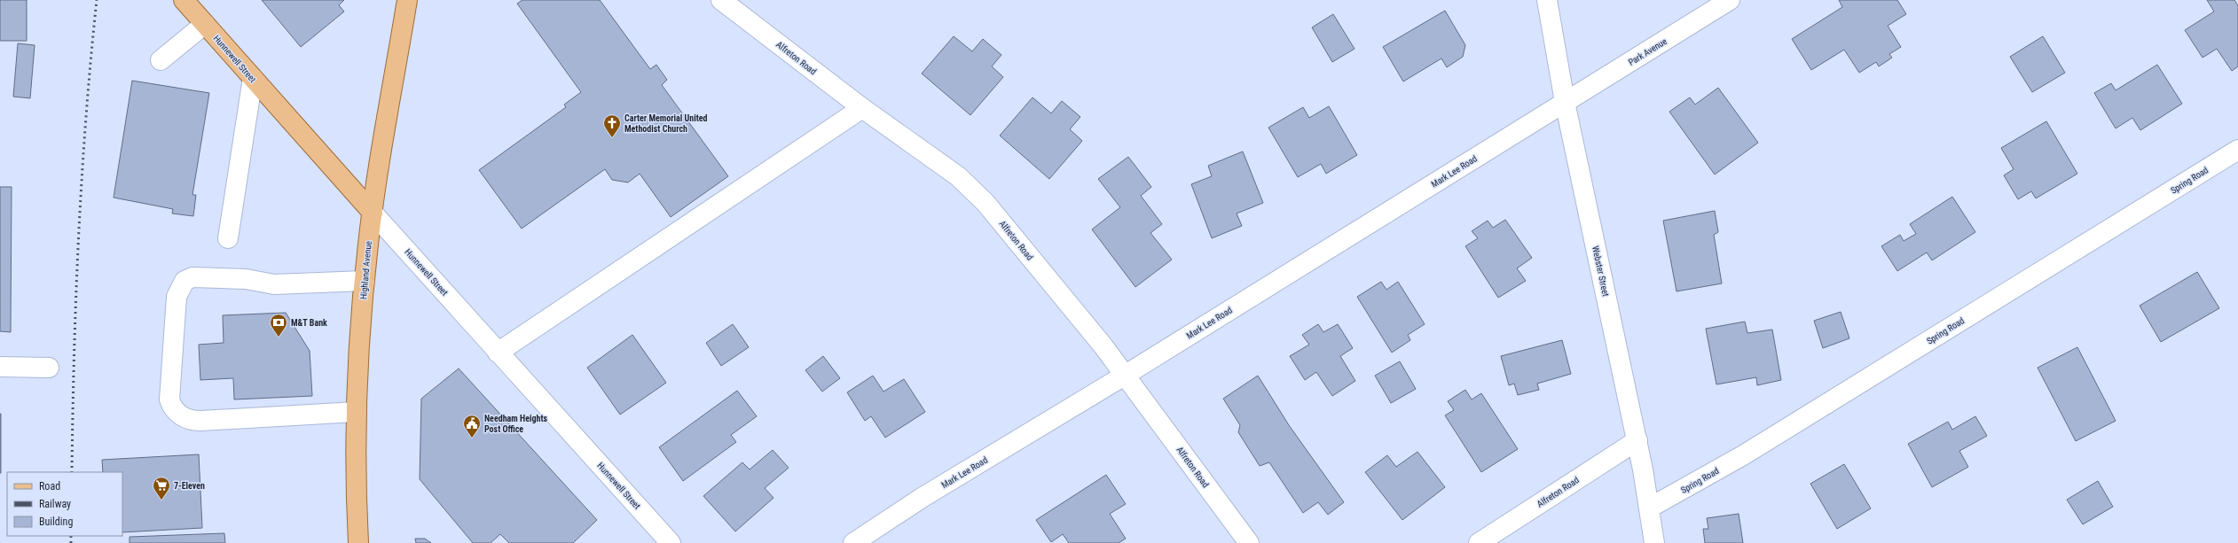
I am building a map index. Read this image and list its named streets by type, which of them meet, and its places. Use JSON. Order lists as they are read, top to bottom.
{
  "streets": {
    "main road": ["Hunnewell Street", "Highland Avenue"],
    "street": [
      "Park Avenue",
      "Alfreton Road",
      "Mark Lee Road",
      "Spring Road",
      "Webster Street"
    ]
  },
  "crossings": [
    ["Park Avenue", "Mark Lee Road"],
    ["Park Avenue", "Webster Street"],
    ["Alfreton Road", "Mark Lee Road"],
    ["Alfreton Road", "Webster Street"],
    ["Hunnewell Street", "Highland Avenue"],
    ["Mark Lee Road", "Webster Street"],
    ["Spring Road", "Webster Street"]
  ],
  "places": {
    "church": ["Carter Memorial United Methodist Church"],
    "bank": ["M&T Bank"],
    "public building": ["Needham Heights Post Office"],
    "supermarket": ["7-Eleven"]
  },
  "legend": ["Road", "Railway", "Building"]
}
